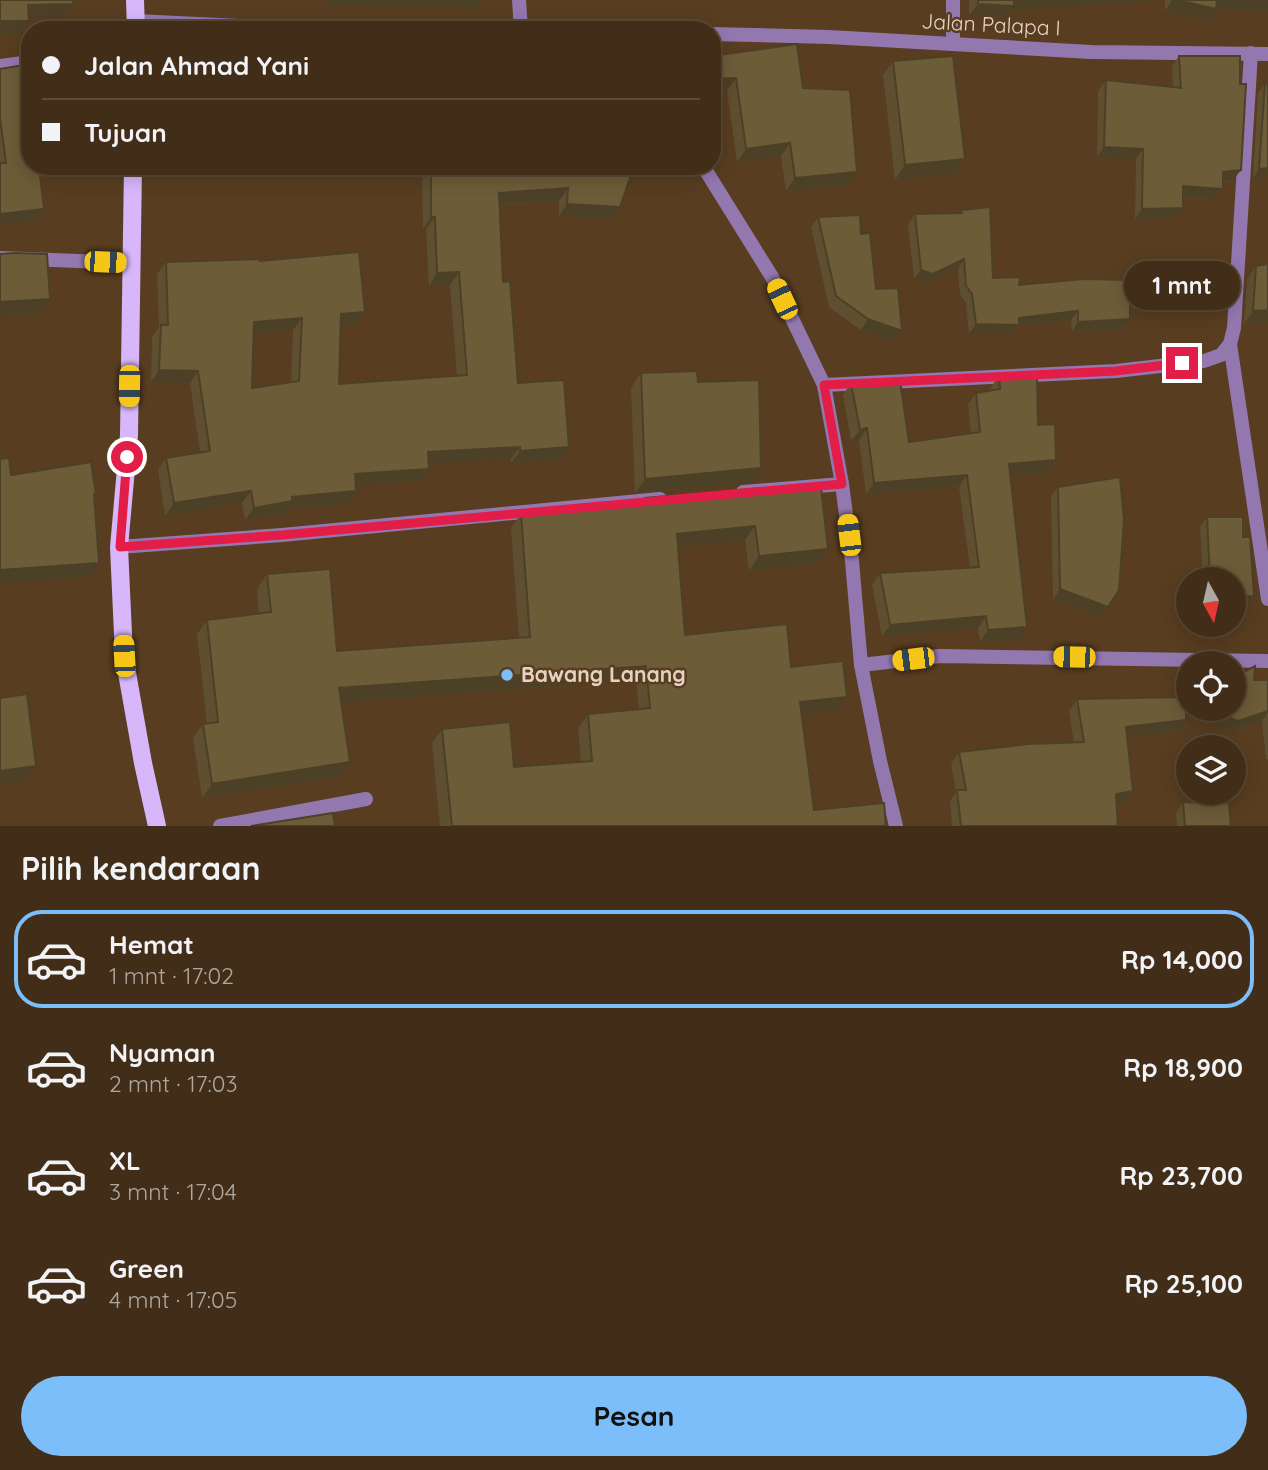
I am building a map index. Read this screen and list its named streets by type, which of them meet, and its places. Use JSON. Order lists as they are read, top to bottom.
{
  "streets": {
    "street": ["Jalan Palapa I"]
  },
  "places": ["Bawang Lanang"],
  "north": "bottom",
  "page": {
    "banner": ["Jalan Ahmad Yani", "Tujuan"],
    "bubble": "1 mnt",
    "heading": "Pilih kendaraan",
    "list": [
      {
        "name": "Hemat",
        "note": "1 mnt · 17:02",
        "value": "Rp 14,000"
      },
      {
        "name": "Nyaman",
        "note": "2 mnt · 17:03",
        "value": "Rp 18,900"
      },
      {
        "name": "XL",
        "note": "3 mnt · 17:04",
        "value": "Rp 23,700"
      },
      {
        "name": "Green",
        "note": "4 mnt · 17:05",
        "value": "Rp 25,100"
      }
    ],
    "buttons": "Pesan"
  }
}
